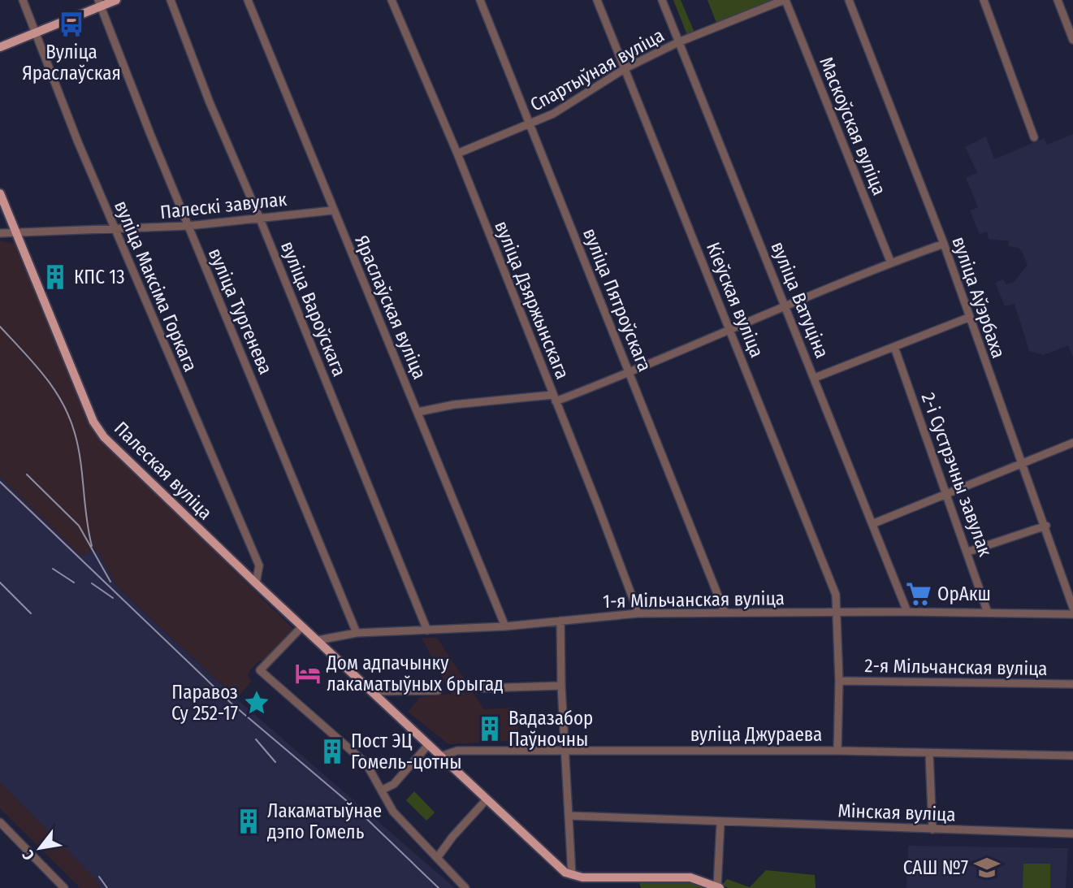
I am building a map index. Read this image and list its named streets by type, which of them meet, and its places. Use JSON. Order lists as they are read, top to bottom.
{
  "streets": {
    "main road": ["Палеская вуліца"],
    "street": [
      "Спартыўная вуліца",
      "Маскоўская вуліца",
      "Палескі завулак",
      "вуліца Максіма Горкага",
      "вуліца Аўэрбаха",
      "вуліца Дзяржынскага",
      "вуліца Пятроўскага",
      "Кіеўская вуліца",
      "вуліца Ватуціна",
      "Яраслаўская вуліца",
      "вуліца Вароўскага",
      "вуліца Тургенева",
      "2-і Сустрэчны завулак",
      "1-я Мільчанская вуліца",
      "2-я Мільчанская вуліца",
      "вуліца Джураева",
      "Мінская вуліца"
    ]
  },
  "crossings": [
    ["Спартыўная вуліца", "Маскоўская вуліца"],
    ["Спартыўная вуліца", "вуліца Дзяржынскага"],
    ["Спартыўная вуліца", "вуліца Пятроўскага"],
    ["Спартыўная вуліца", "Кіеўская вуліца"],
    ["Спартыўная вуліца", "вуліца Ватуціна"],
    ["Палескі завулак", "вуліца Максіма Горкага"],
    ["Палескі завулак", "Яраслаўская вуліца"],
    ["Палескі завулак", "вуліца Вароўскага"],
    ["Палескі завулак", "вуліца Тургенева"],
    ["Палескі завулак", "Палеская вуліца"],
    ["вуліца Максіма Горкага", "Палеская вуліца"],
    ["вуліца Дзяржынскага", "1-я Мільчанская вуліца"],
    ["вуліца Пятроўскага", "1-я Мільчанская вуліца"],
    ["Кіеўская вуліца", "1-я Мільчанская вуліца"],
    ["Кіеўская вуліца", "2-я Мільчанская вуліца"],
    ["Кіеўская вуліца", "вуліца Джураева"],
    ["вуліца Ватуціна", "1-я Мільчанская вуліца"],
    ["Яраслаўская вуліца", "1-я Мільчанская вуліца"],
    ["вуліца Вароўскага", "1-я Мільчанская вуліца"],
    ["вуліца Тургенева", "1-я Мільчанская вуліца"],
    ["Палеская вуліца", "1-я Мільчанская вуліца"],
    ["Палеская вуліца", "вуліца Джураева"],
    ["2-і Сустрэчны завулак", "1-я Мільчанская вуліца"]
  ],
  "places": {
    "bus stop": ["Вуліца Яраслаўская"],
    "building": [
      "КПС 13",
      "Вадазабор Паўночны",
      "Пост ЭЦ Гомель-цотны",
      "Лакаматыўнае дэпо Гомель"
    ],
    "supermarket": ["ОрАкш"],
    "hotel": ["Дом адпачынку лакаматыўных брыгад"],
    "place": ["Паравоз Су 252-17"],
    "school or university": ["САШ №7"]
  },
  "north": "bottom left"
}
